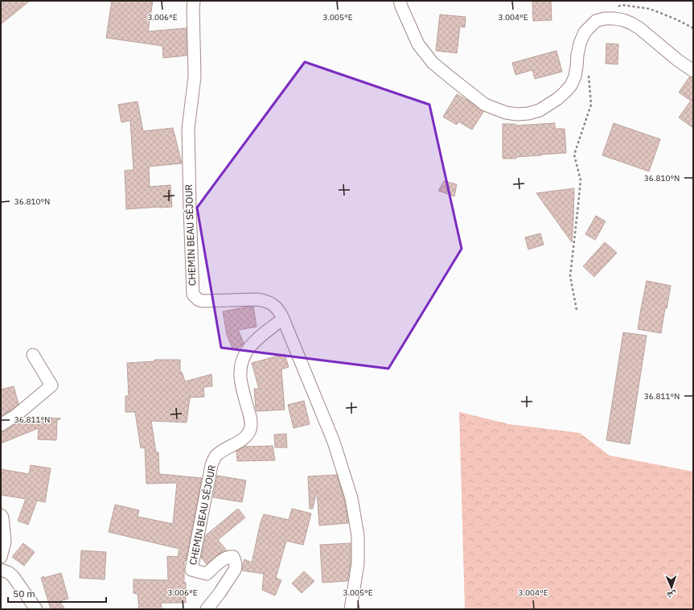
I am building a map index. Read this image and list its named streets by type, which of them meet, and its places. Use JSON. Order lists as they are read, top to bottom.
{
  "streets": {
    "street": ["CHEMIN BEAU SÉJOUR"]
  },
  "scale_bar": "50 m",
  "north": "bottom",
  "coordinates": [
    "3.006°E",
    "3.005°E",
    "3.004°E",
    "36.810°N",
    "36.811°N"
  ]
}
